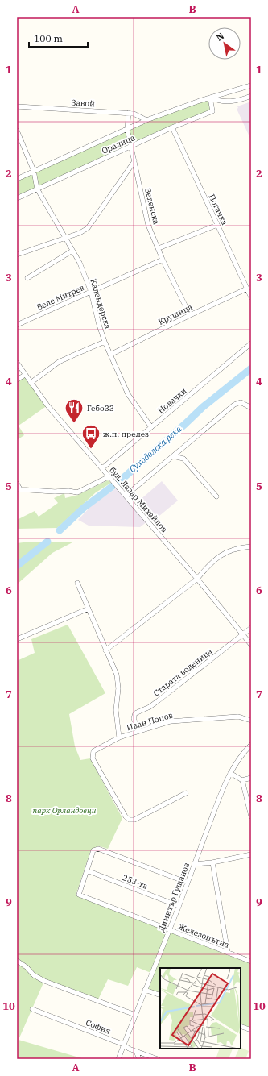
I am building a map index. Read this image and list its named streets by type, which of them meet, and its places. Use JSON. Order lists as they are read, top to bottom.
{
  "streets": {
    "street": [
      "Завой",
      "Оралица",
      "Зеленска",
      "Погачка",
      "Веле Митрев",
      "Календерска",
      "Крушица",
      "Новачки",
      "бул. Лазар Михайлов",
      "Старата воденица",
      "Иван Попов",
      "253-та",
      "Димитър Гущанов",
      "Железопътна",
      "София"
    ]
  },
  "crossings": [
    ["Завой", "Оралица"],
    ["Завой", "Зеленска"],
    ["Оралица", "Зеленска"],
    ["Оралица", "Погачка"],
    ["Оралица", "Календерска"],
    ["Зеленска", "Веле Митрев"],
    ["Зеленска", "Крушица"],
    ["Погачка", "Крушица"],
    ["Веле Митрев", "Календерска"],
    ["Календерска", "Крушица"],
    ["Календерска", "Новачки"],
    ["Новачки", "бул. Лазар Михайлов"],
    ["бул. Лазар Михайлов", "Старата воденица"],
    ["Старата воденица", "Иван Попов"],
    ["253-та", "Димитър Гущанов"],
    ["253-та", "Железопътна"],
    ["Димитър Гущанов", "Железопътна"],
    ["Димитър Гущанов", "София"]
  ],
  "water": ["Суходолска река"],
  "parks": ["парк Орландовци"],
  "places": {
    "restaurant": ["Гебо33"],
    "bus stop": ["ж.п. прелез"]
  },
  "scale_bar": "100 m",
  "north": "top left",
  "grid": {
    "columns": ["A", "B"],
    "rows": [
      "1",
      "2",
      "3",
      "4",
      "5",
      "6",
      "7",
      "8",
      "9",
      "10"
    ]
  }
}
